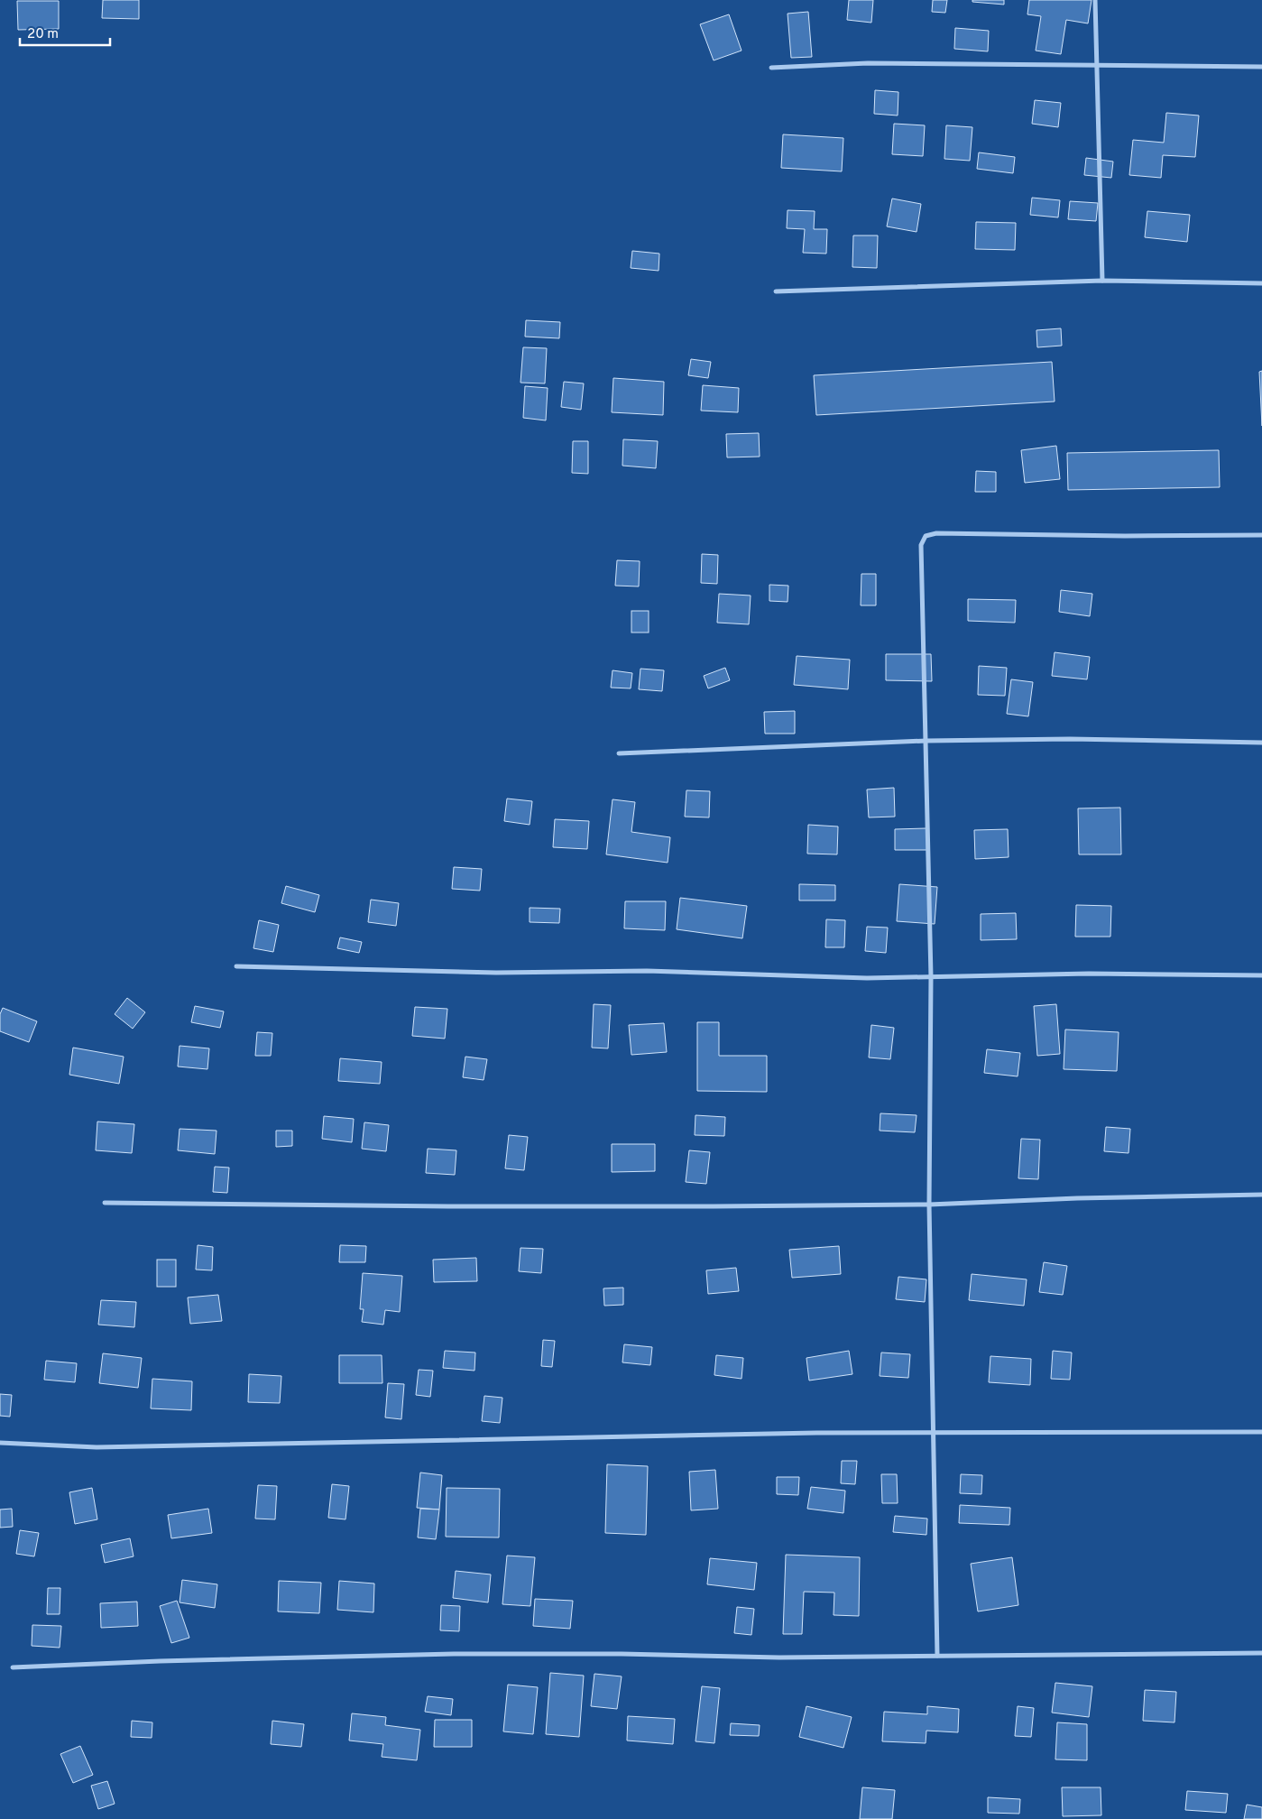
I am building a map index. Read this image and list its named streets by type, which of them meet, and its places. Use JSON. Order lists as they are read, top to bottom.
{
  "scale_bar": "20 m"
}
